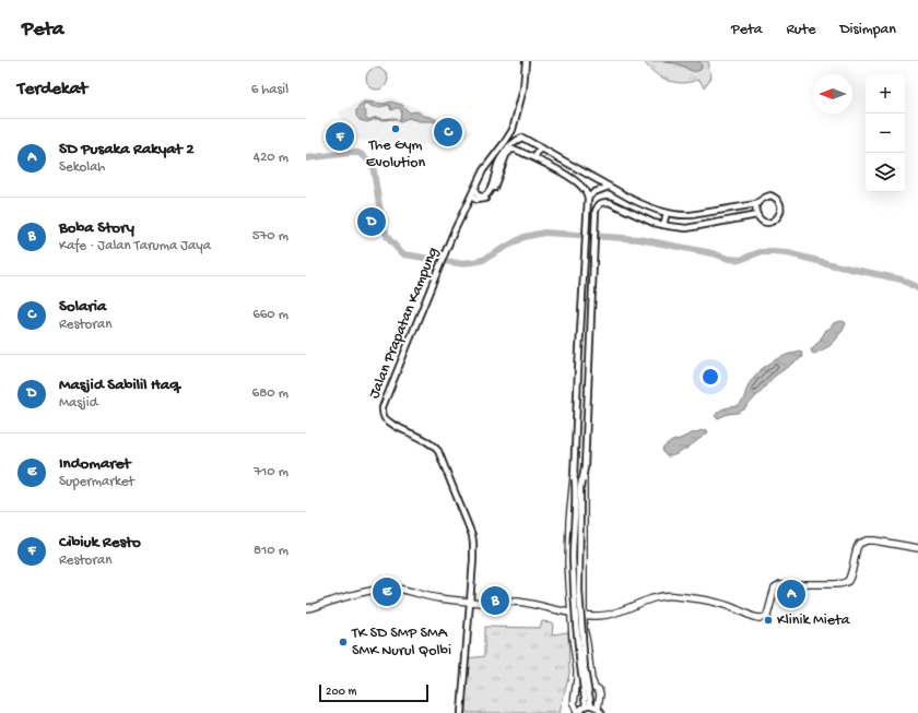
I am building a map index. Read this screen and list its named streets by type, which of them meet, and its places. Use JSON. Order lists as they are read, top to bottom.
{
  "streets": {
    "street": ["Jalan Prapatan Kampung"]
  },
  "places": ["The Gym Evolution", "Klinik Mieta", "TK SD SMP SMA SMK Nurul Qolbi"],
  "scale_bar": "200 m",
  "north": "left",
  "page": {
    "header": "Peta",
    "nav": ["Peta", "Rute", "Disimpan"],
    "heading": ["Terdekat", "6 hasil"],
    "map_buttons": ["+", "−"],
    "pins": [
      "C",
      "F",
      "D",
      "E",
      "A",
      "B"
    ],
    "list": [
      {
        "mark": "A",
        "name": "SD Pusaka Rakyat 2",
        "note": "Sekolah",
        "value": "420 m"
      },
      {
        "mark": "B",
        "name": "Boba Story",
        "note": "Kafe · Jalan Taruma Jaya",
        "value": "570 m"
      },
      {
        "mark": "C",
        "name": "Solaria",
        "note": "Restoran",
        "value": "660 m"
      },
      {
        "mark": "D",
        "name": "Masjid Sabilil Haq",
        "note": "Masjid",
        "value": "680 m"
      },
      {
        "mark": "E",
        "name": "Indomaret",
        "note": "Supermarket",
        "value": "710 m"
      },
      {
        "mark": "F",
        "name": "Cibiuk Resto",
        "note": "Restoran",
        "value": "810 m"
      }
    ],
    "scale": "200 m"
  }
}
